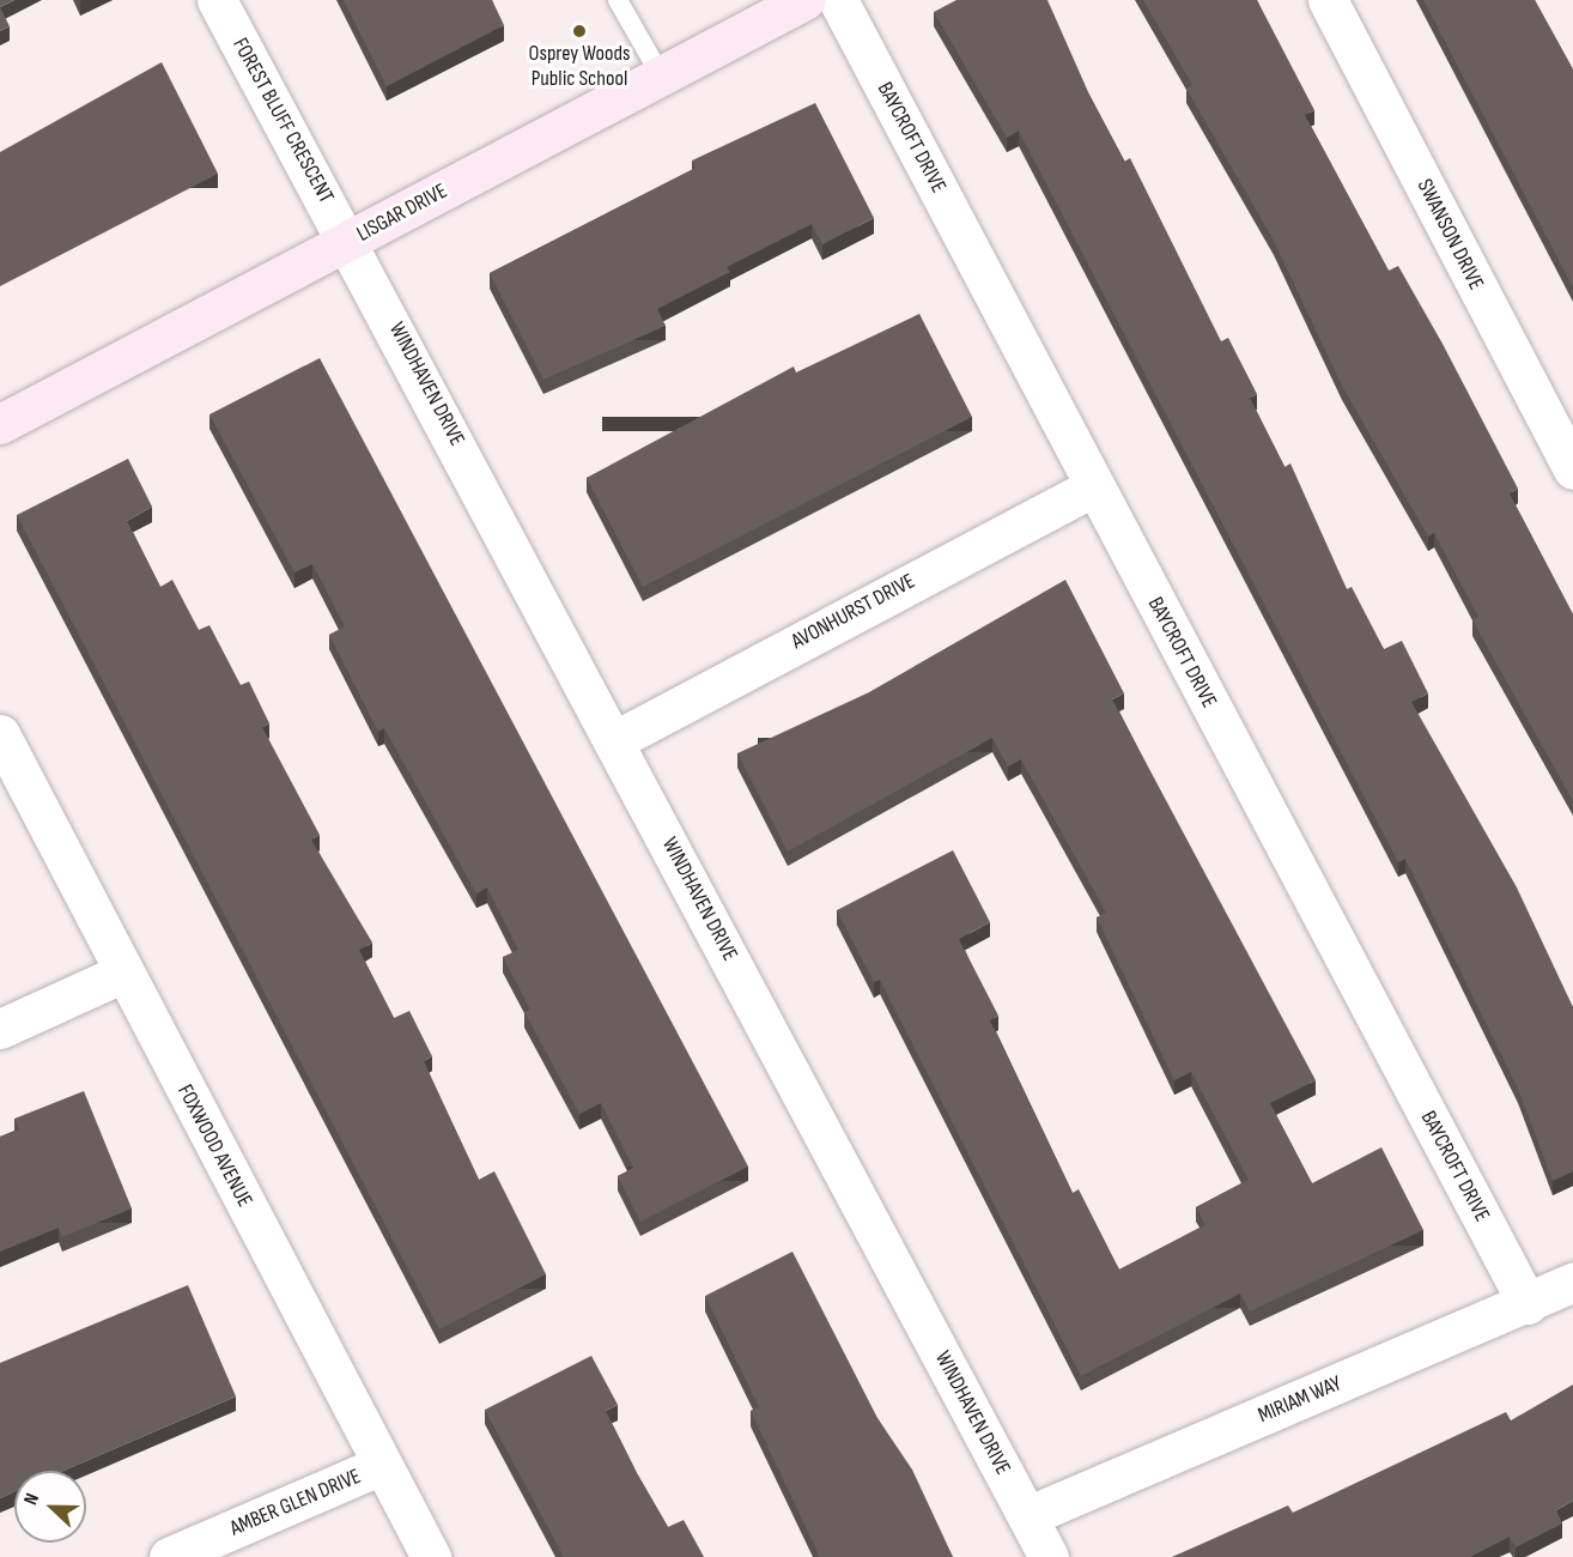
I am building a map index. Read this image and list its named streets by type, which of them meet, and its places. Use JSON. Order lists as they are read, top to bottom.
{
  "streets": {
    "street": [
      "FOREST BLUFF CRESCENT",
      "BAYCROFT DRIVE",
      "LISGAR DRIVE",
      "SWANSON DRIVE",
      "WINDHAVEN DRIVE",
      "AVONHURST DRIVE",
      "FOXWOOD AVENUE",
      "MIRIAM WAY",
      "AMBER GLEN DRIVE"
    ]
  },
  "crossings": [
    ["FOREST BLUFF CRESCENT", "LISGAR DRIVE"],
    ["FOREST BLUFF CRESCENT", "WINDHAVEN DRIVE"],
    ["BAYCROFT DRIVE", "AVONHURST DRIVE"],
    ["BAYCROFT DRIVE", "MIRIAM WAY"],
    ["LISGAR DRIVE", "WINDHAVEN DRIVE"],
    ["WINDHAVEN DRIVE", "AVONHURST DRIVE"],
    ["WINDHAVEN DRIVE", "MIRIAM WAY"],
    ["FOXWOOD AVENUE", "AMBER GLEN DRIVE"]
  ],
  "places": ["Osprey Woods Public School"],
  "north": "left"
}
